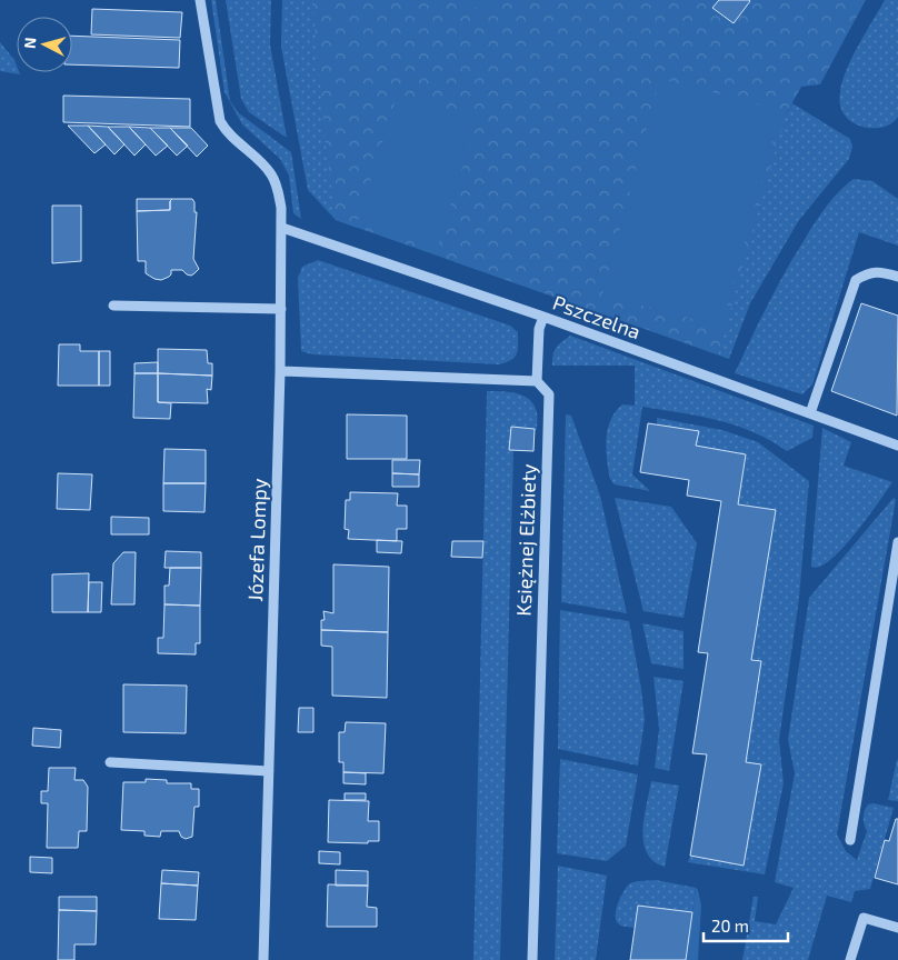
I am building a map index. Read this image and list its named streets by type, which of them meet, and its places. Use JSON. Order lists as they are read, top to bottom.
{
  "streets": {
    "street": ["Pszczelna", "Józefa Lompy", "Księżnej Elżbiety"]
  },
  "crossings": [
    ["Pszczelna", "Józefa Lompy"]
  ],
  "scale_bar": "20 m",
  "north": "left"
}
